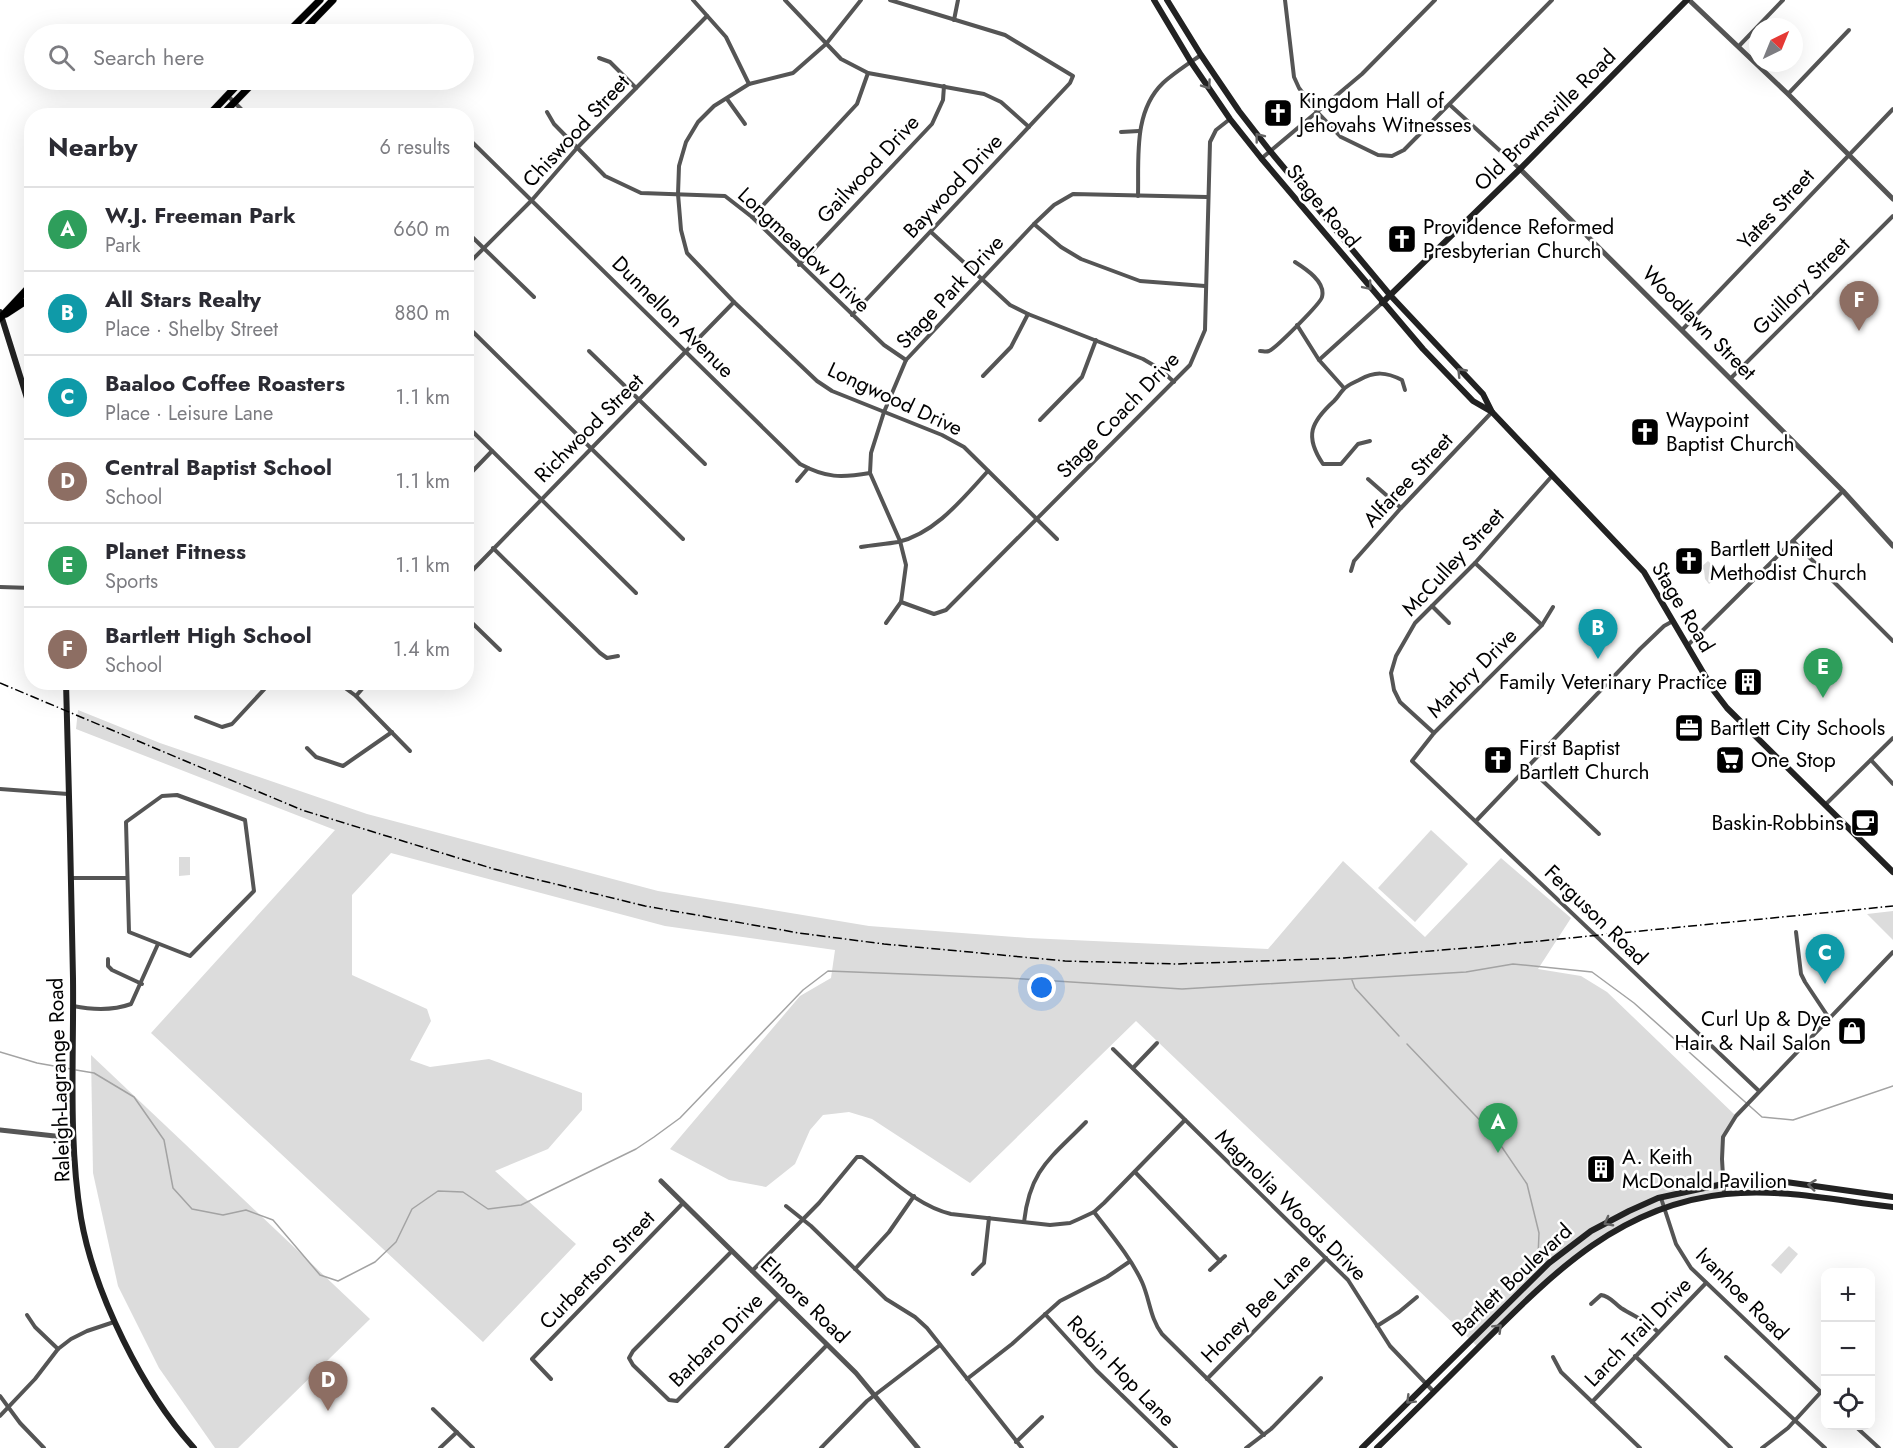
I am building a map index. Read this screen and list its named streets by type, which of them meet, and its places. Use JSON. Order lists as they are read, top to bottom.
{
  "streets": {
    "main road": [
      "Old Brownsville Road",
      "Stage Road",
      "Raleigh-Lagrange Road",
      "Bartlett Boulevard"
    ],
    "street": [
      "Chiswood Street",
      "Gailwood Drive",
      "Baywood Drive",
      "Yates Street",
      "Longmeadow Drive",
      "Guillory Street",
      "Stage Park Drive",
      "Dunnellon Avenue",
      "Woodlawn Street",
      "Longwood Drive",
      "Stage Coach Drive",
      "Richwood Street",
      "Alfaree Street",
      "McCulley Street",
      "Marbry Drive",
      "Ferguson Road",
      "Magnolia Woods Drive",
      "Curbertson Street",
      "Ivanhoe Road",
      "Elmore Road",
      "Honey Bee Lane",
      "Larch Trail Drive",
      "Barbaro Drive",
      "Robin Hop Lane"
    ]
  },
  "crossings": [
    ["Old Brownsville Road", "Stage Road"],
    ["Old Brownsville Road", "Woodlawn Street"],
    ["Chiswood Street", "Longmeadow Drive"],
    ["Chiswood Street", "Dunnellon Avenue"],
    ["Gailwood Drive", "Longmeadow Drive"],
    ["Baywood Drive", "Longmeadow Drive"],
    ["Stage Road", "Stage Coach Drive"],
    ["Stage Road", "Alfaree Street"],
    ["Stage Road", "McCulley Street"],
    ["Yates Street", "Woodlawn Street"],
    ["Longmeadow Drive", "Stage Park Drive"],
    ["Longmeadow Drive", "Longwood Drive"],
    ["Guillory Street", "Woodlawn Street"],
    ["Stage Park Drive", "Dunnellon Avenue"],
    ["Stage Park Drive", "Longwood Drive"],
    ["Stage Park Drive", "Stage Coach Drive"],
    ["Dunnellon Avenue", "Richwood Street"],
    ["Longwood Drive", "Stage Coach Drive"],
    ["Longwood Drive", "Richwood Street"],
    ["McCulley Street", "Marbry Drive"],
    ["Marbry Drive", "Ferguson Road"],
    ["Magnolia Woods Drive", "Bartlett Boulevard"],
    ["Magnolia Woods Drive", "Honey Bee Lane"],
    ["Curbertson Street", "Elmore Road"],
    ["Bartlett Boulevard", "Ivanhoe Road"],
    ["Ivanhoe Road", "Larch Trail Drive"],
    ["Elmore Road", "Barbaro Drive"]
  ],
  "places": {
    "church": [
      "Kingdom Hall of Jehovahs Witnesses",
      "Providence Reformed Presbyterian Church",
      "Waypoint Baptist Church",
      "Bartlett United Methodist Church",
      "First Baptist Bartlett Church"
    ],
    "building": ["Family Veterinary Practice", "A. Keith McDonald Pavilion"],
    "office": ["Bartlett City Schools"],
    "supermarket": ["One Stop"],
    "cafe": ["Baskin-Robbins"],
    "shop": ["Curl Up & Dye Hair & Nail Salon"]
  },
  "north": "top right",
  "page": {
    "search": "Search here",
    "heading": ["Nearby", "6 results"],
    "list": [
      {
        "mark": "A",
        "name": "W.J. Freeman Park",
        "note": "Park",
        "value": "660 m"
      },
      {
        "mark": "B",
        "name": "All Stars Realty",
        "note": "Place · Shelby Street",
        "value": "880 m"
      },
      {
        "mark": "C",
        "name": "Baaloo Coffee Roasters",
        "note": "Place · Leisure Lane",
        "value": "1.1 km"
      },
      {
        "mark": "D",
        "name": "Central Baptist School",
        "note": "School",
        "value": "1.1 km"
      },
      {
        "mark": "E",
        "name": "Planet Fitness",
        "note": "Sports",
        "value": "1.1 km"
      },
      {
        "mark": "F",
        "name": "Bartlett High School",
        "note": "School",
        "value": "1.4 km"
      }
    ],
    "pins": [
      "F",
      "B",
      "E",
      "C",
      "A",
      "D"
    ],
    "map_buttons": ["+", "−"]
  }
}
